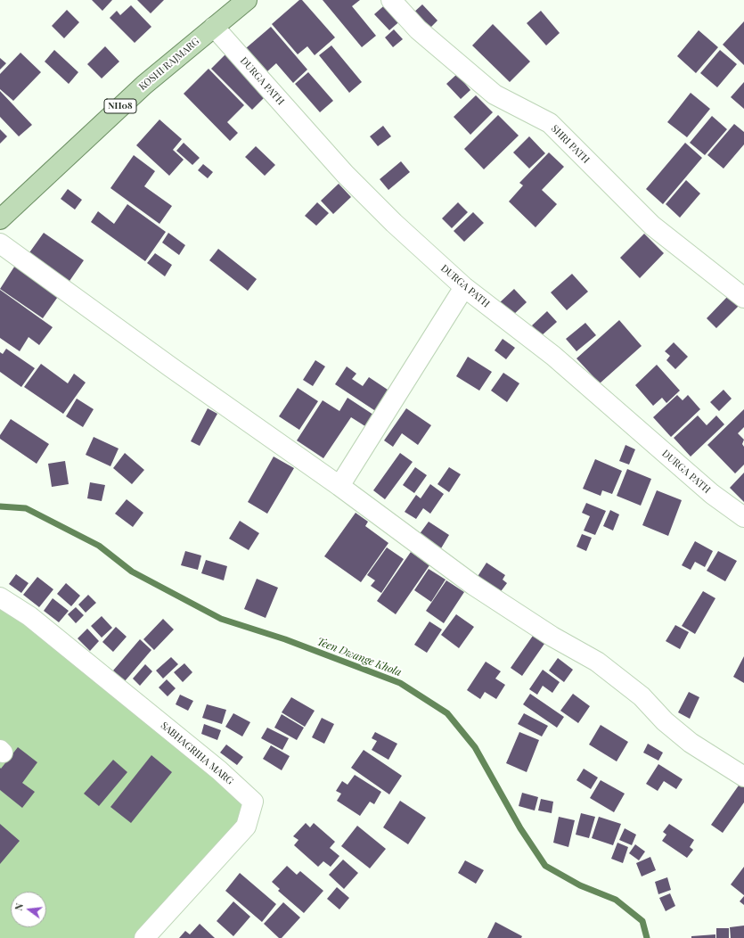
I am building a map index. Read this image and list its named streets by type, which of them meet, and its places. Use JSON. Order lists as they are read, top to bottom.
{
  "streets": {
    "main road": ["KOSHI RAJMARG", "NH08"],
    "street": ["DURGA PATH", "SHRI PATH", "SABHAGRIHA MARG"]
  },
  "crossings": [
    ["KOSHI RAJMARG", "DURGA PATH"]
  ],
  "water": ["Teen Dwange Khola"],
  "north": "left"
}
